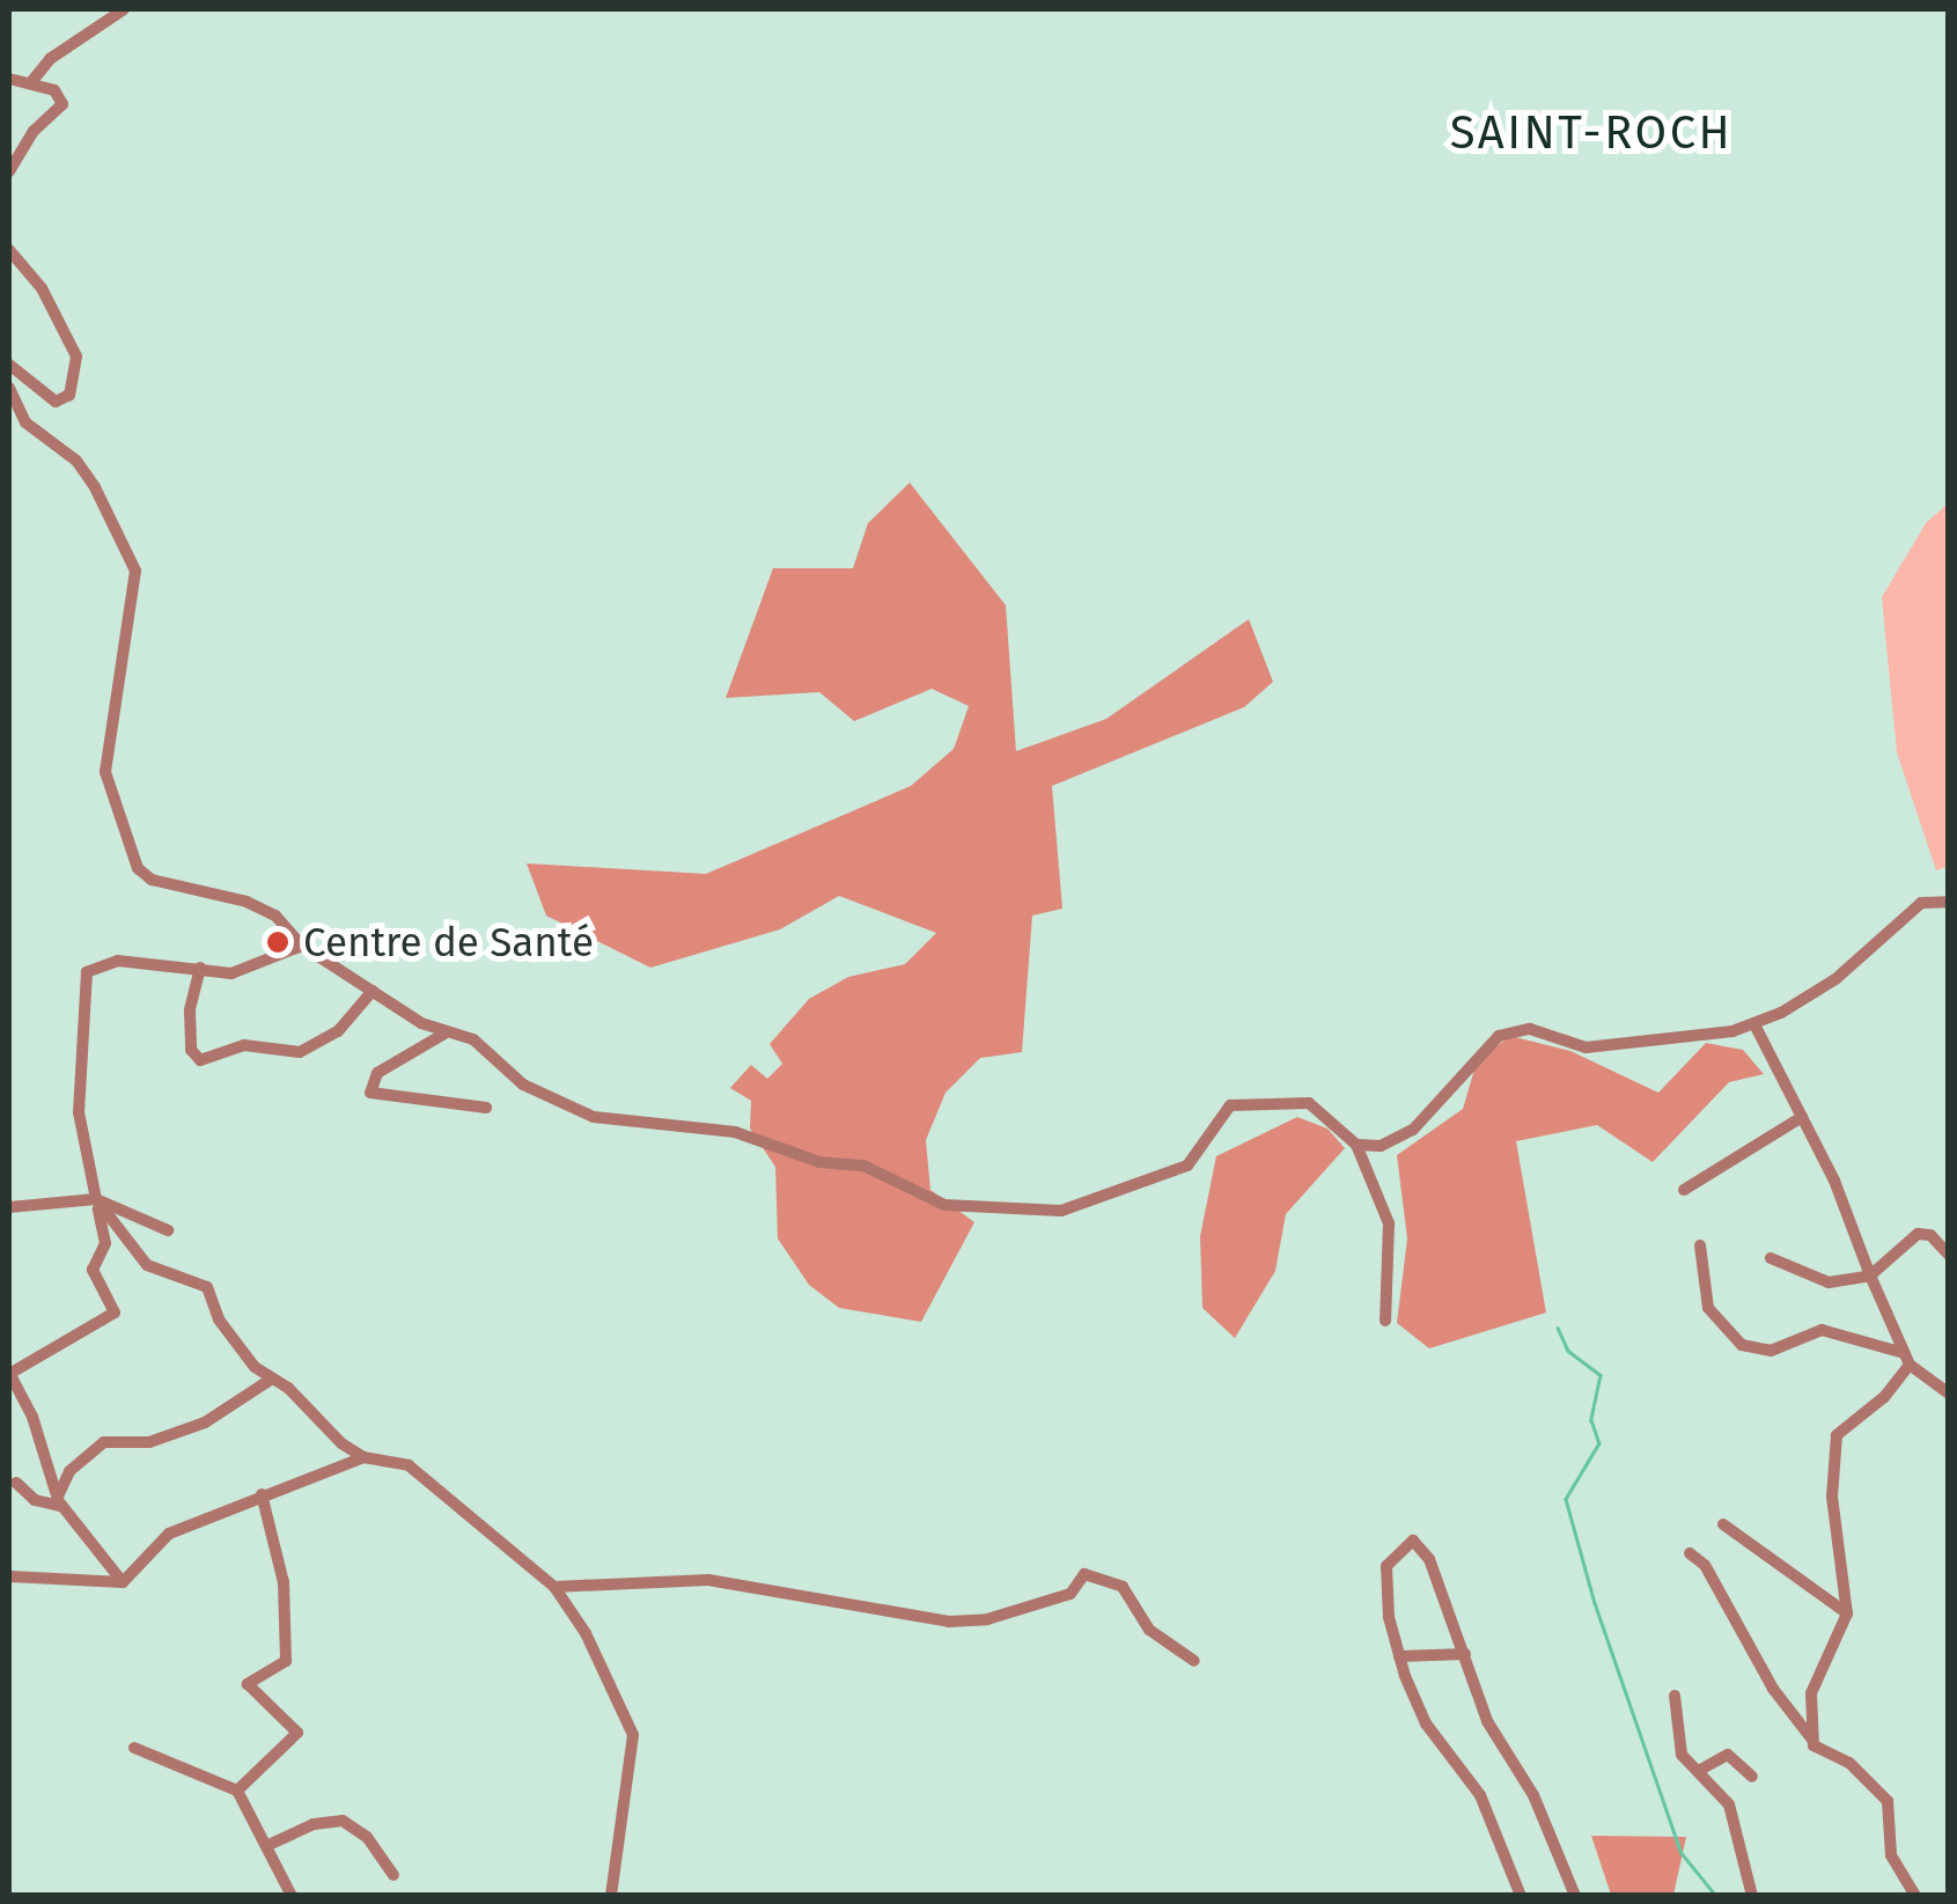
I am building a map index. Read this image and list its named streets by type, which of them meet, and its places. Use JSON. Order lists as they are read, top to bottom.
{
  "districts": ["SAINT-ROCH"],
  "places": ["Centre de Santé"]
}
